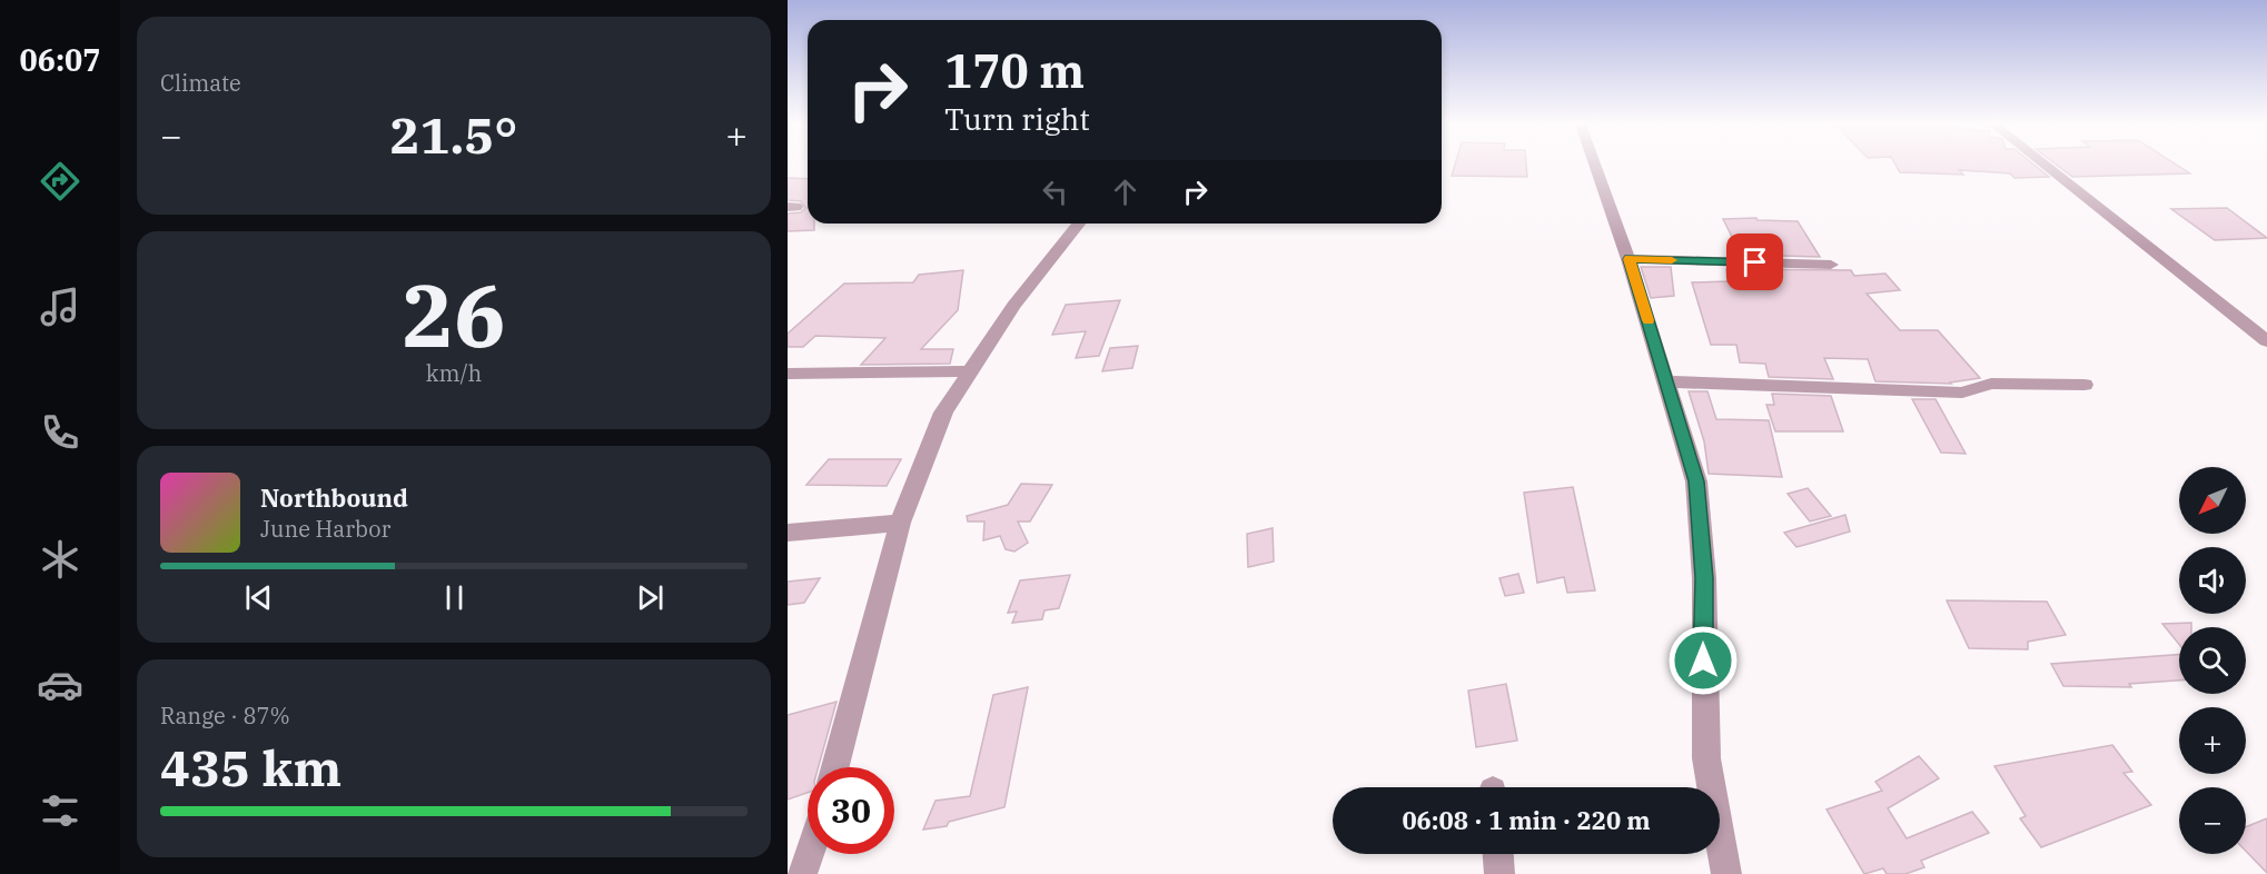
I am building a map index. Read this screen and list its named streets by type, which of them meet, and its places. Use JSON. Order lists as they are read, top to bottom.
{
  "north": "bottom left",
  "page": {
    "tabs": "06:07",
    "tile": [
      "Climate",
      ["26", "km/h"],
      ["Range · 87%", "435 km"]
    ],
    "turn": ["170 m", "Turn right"],
    "heat": ["−", "21.5°", "+"],
    "map_buttons": ["+", "−"],
    "song": ["Northbound", "June Harbor"],
    "limit": "30",
    "trip": "06:08 · 1 min · 220 m"
  }
}
